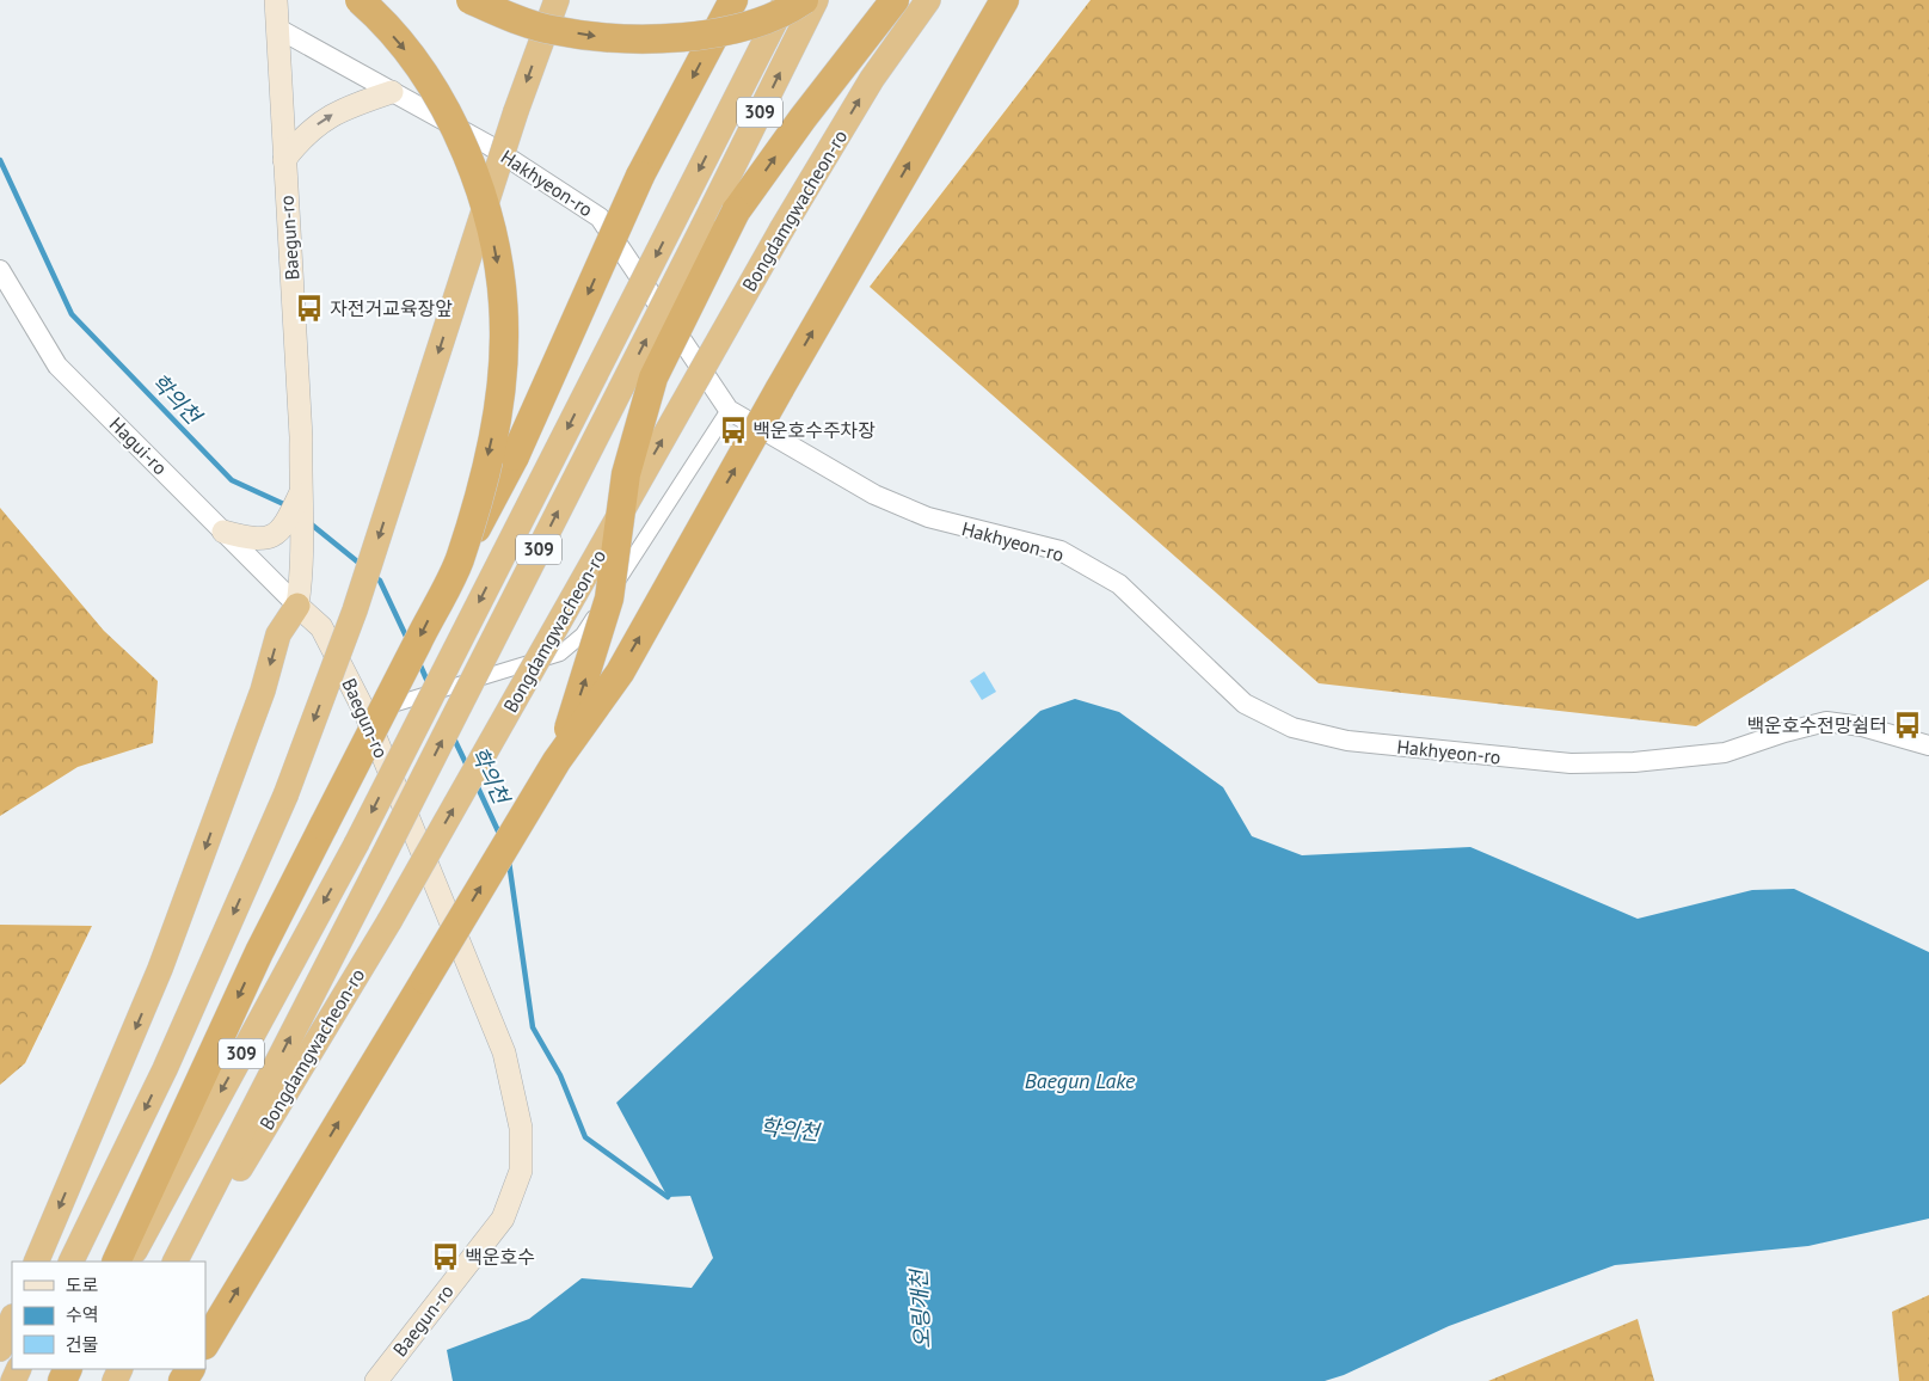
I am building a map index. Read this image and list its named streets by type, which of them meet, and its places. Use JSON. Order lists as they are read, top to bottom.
{
  "streets": {
    "highway": ["309", "Bongdamgwacheon-ro"],
    "main road": ["Baegun-ro"],
    "street": ["Hakhyeon-ro", "Hagui-ro"]
  },
  "crossings": [
    ["Hakhyeon-ro", "Baegun-ro"],
    ["Baegun-ro", "Hagui-ro"]
  ],
  "water": ["학의천", "Baegun Lake", "오링개천"],
  "places": {
    "bus stop": [
      "자전거교육장앞",
      "백운호수주차장",
      "백운호수전망쉼터",
      "백운호수"
    ]
  },
  "legend": ["도로", "수역", "건물"]
}
